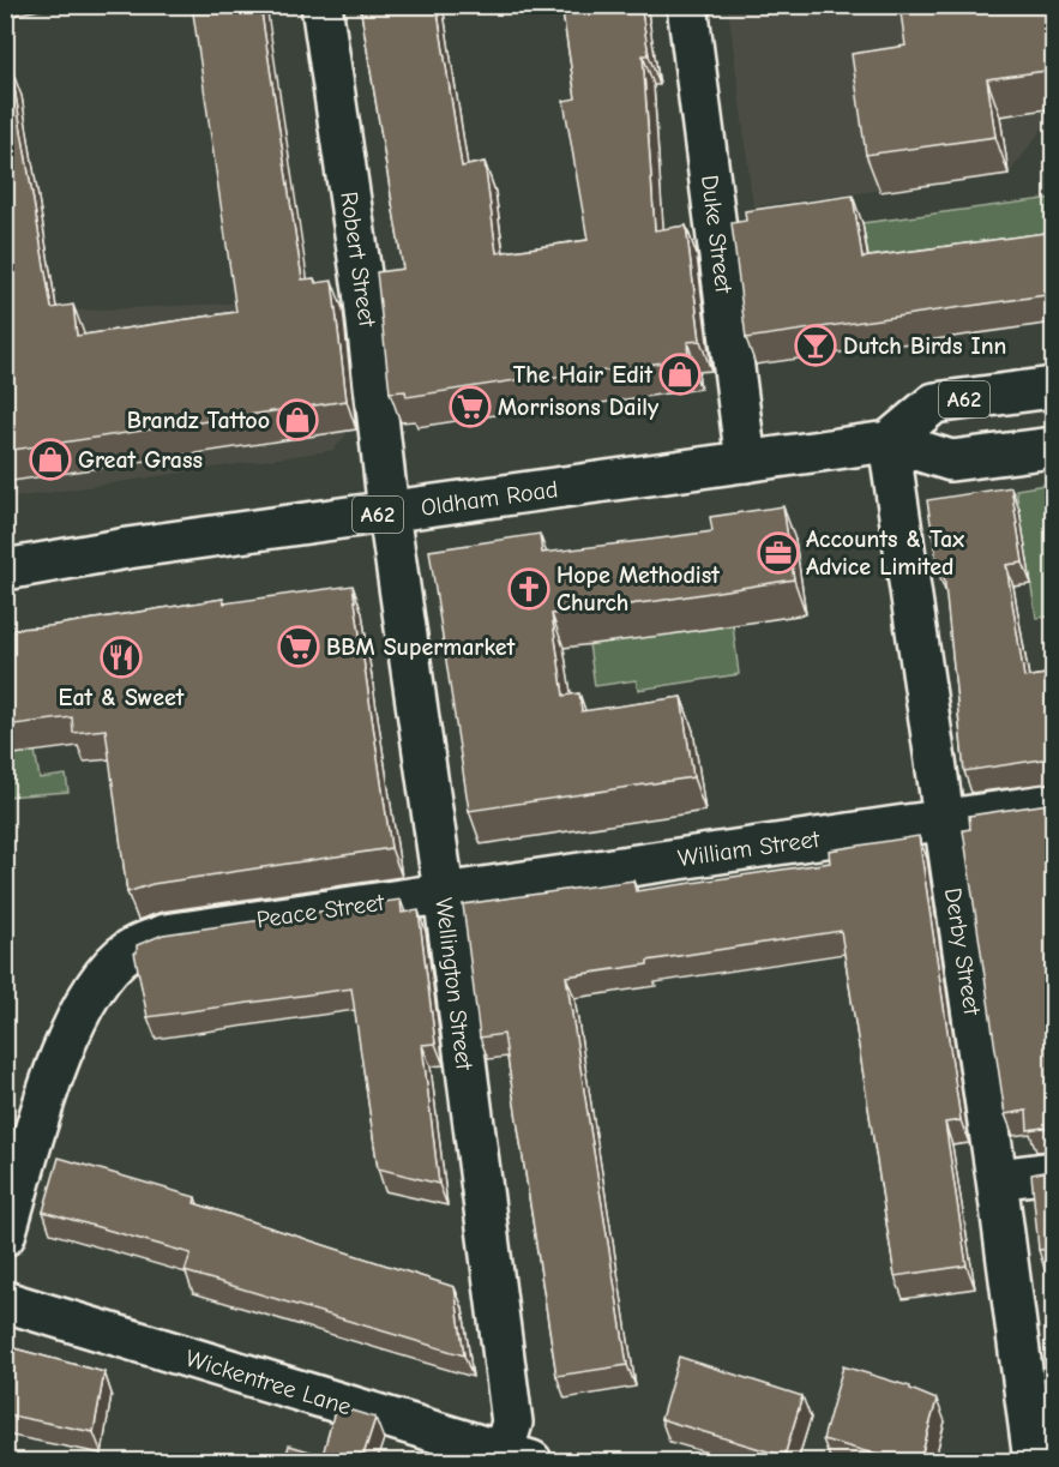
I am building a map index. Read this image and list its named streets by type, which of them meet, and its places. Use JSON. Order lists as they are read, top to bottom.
{
  "streets": {
    "main road": [
      "Duke Street",
      "Robert Street",
      "A62",
      "Oldham Road",
      "William Street",
      "Peace Street",
      "Derby Street",
      "Wellington Street",
      "Wickentree Lane"
    ]
  },
  "crossings": [
    ["Duke Street", "Oldham Road"],
    ["Robert Street", "Oldham Road"],
    ["Robert Street", "Wellington Street"],
    ["A62", "Oldham Road"],
    ["A62", "Derby Street"],
    ["Oldham Road", "Derby Street"],
    ["Oldham Road", "Wellington Street"],
    ["William Street", "Peace Street"],
    ["William Street", "Derby Street"],
    ["William Street", "Wellington Street"],
    ["Peace Street", "Wellington Street"],
    ["Wellington Street", "Wickentree Lane"]
  ],
  "places": {
    "bar": ["Dutch Birds Inn"],
    "shop": ["The Hair Edit", "Brandz Tattoo", "Great Grass"],
    "supermarket": ["Morrisons Daily", "BBM Supermarket"],
    "office": ["Accounts & Tax Advice Limited"],
    "church": ["Hope Methodist Church"],
    "restaurant": ["Eat & Sweet"]
  }
}
